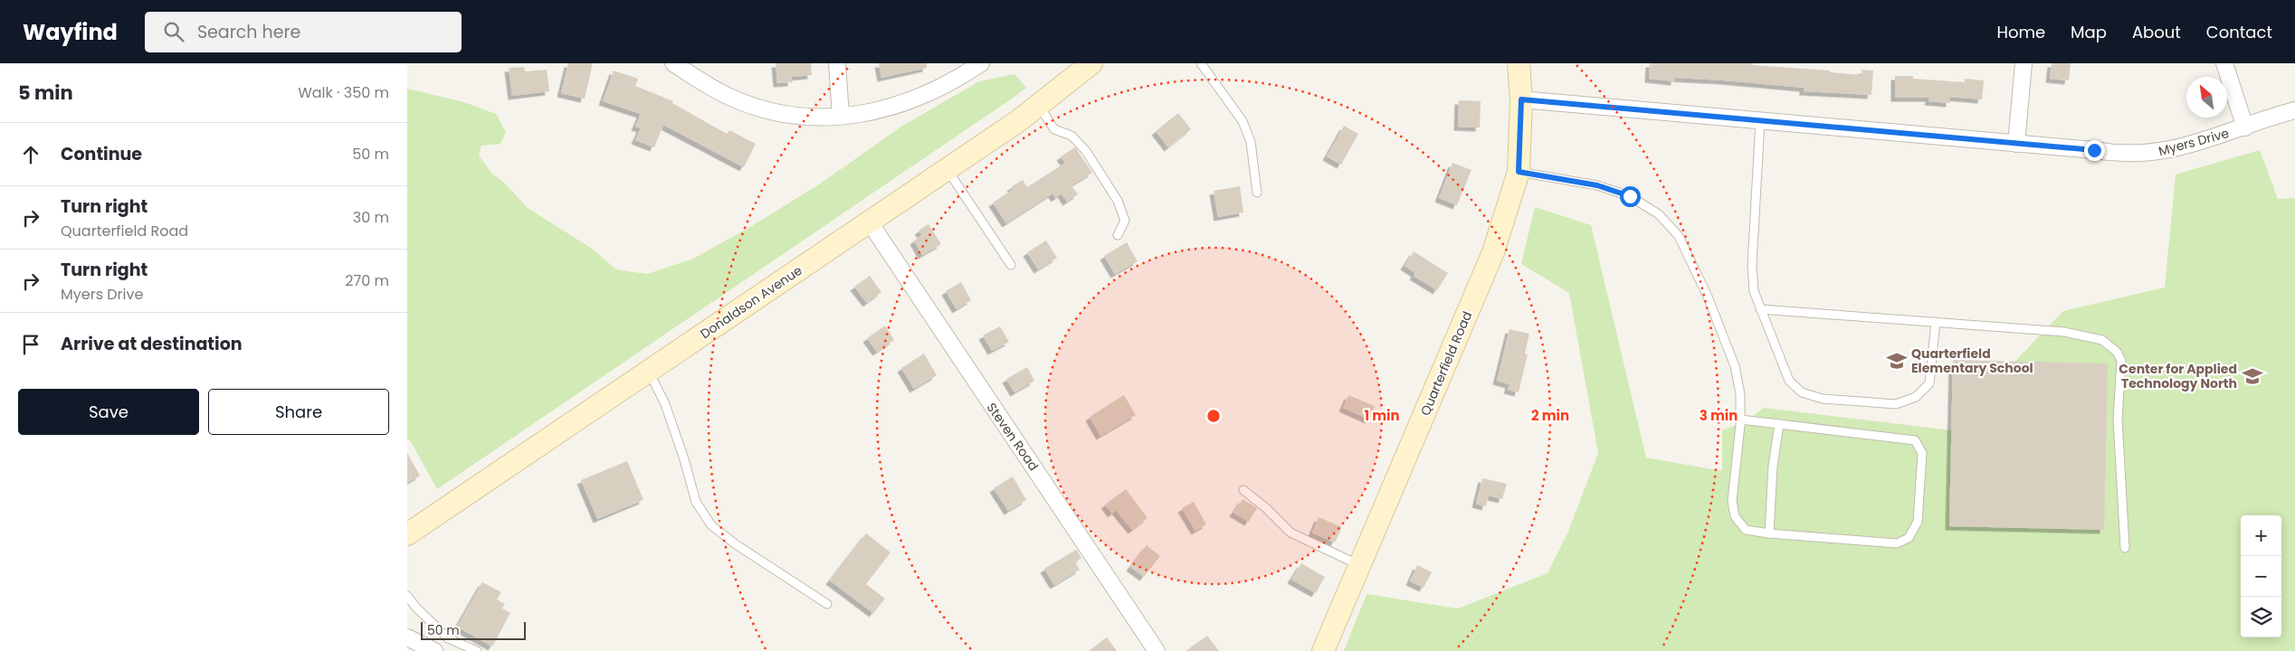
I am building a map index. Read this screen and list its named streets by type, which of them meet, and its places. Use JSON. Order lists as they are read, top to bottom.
{
  "streets": {
    "main road": ["Donaldson Avenue", "Quarterfield Road"],
    "street": ["Myers Drive", "Steven Road"]
  },
  "crossings": [
    ["Myers Drive", "Quarterfield Road"],
    ["Donaldson Avenue", "Steven Road"]
  ],
  "places": {
    "school or university": ["Quarterfield Elementary School", "Center for Applied Technology North"]
  },
  "scale_bar": "50 m",
  "north": "top left",
  "page": {
    "header": "Wayfind",
    "search": "Search here",
    "nav": [
      "Home",
      "Map",
      "About",
      "Contact"
    ],
    "heading": ["5 min", "Walk · 350 m"],
    "list": [
      ["Continue", "50 m"],
      ["Turn right", "Quarterfield Road", "30 m"],
      ["Turn right", "Myers Drive", "270 m"],
      "Arrive at destination"
    ],
    "buttons": ["Save", "Share"],
    "map_buttons": ["+", "−"],
    "scale": "50 m"
  },
  "rings": ["1 min", "2 min", "3 min"]
}
